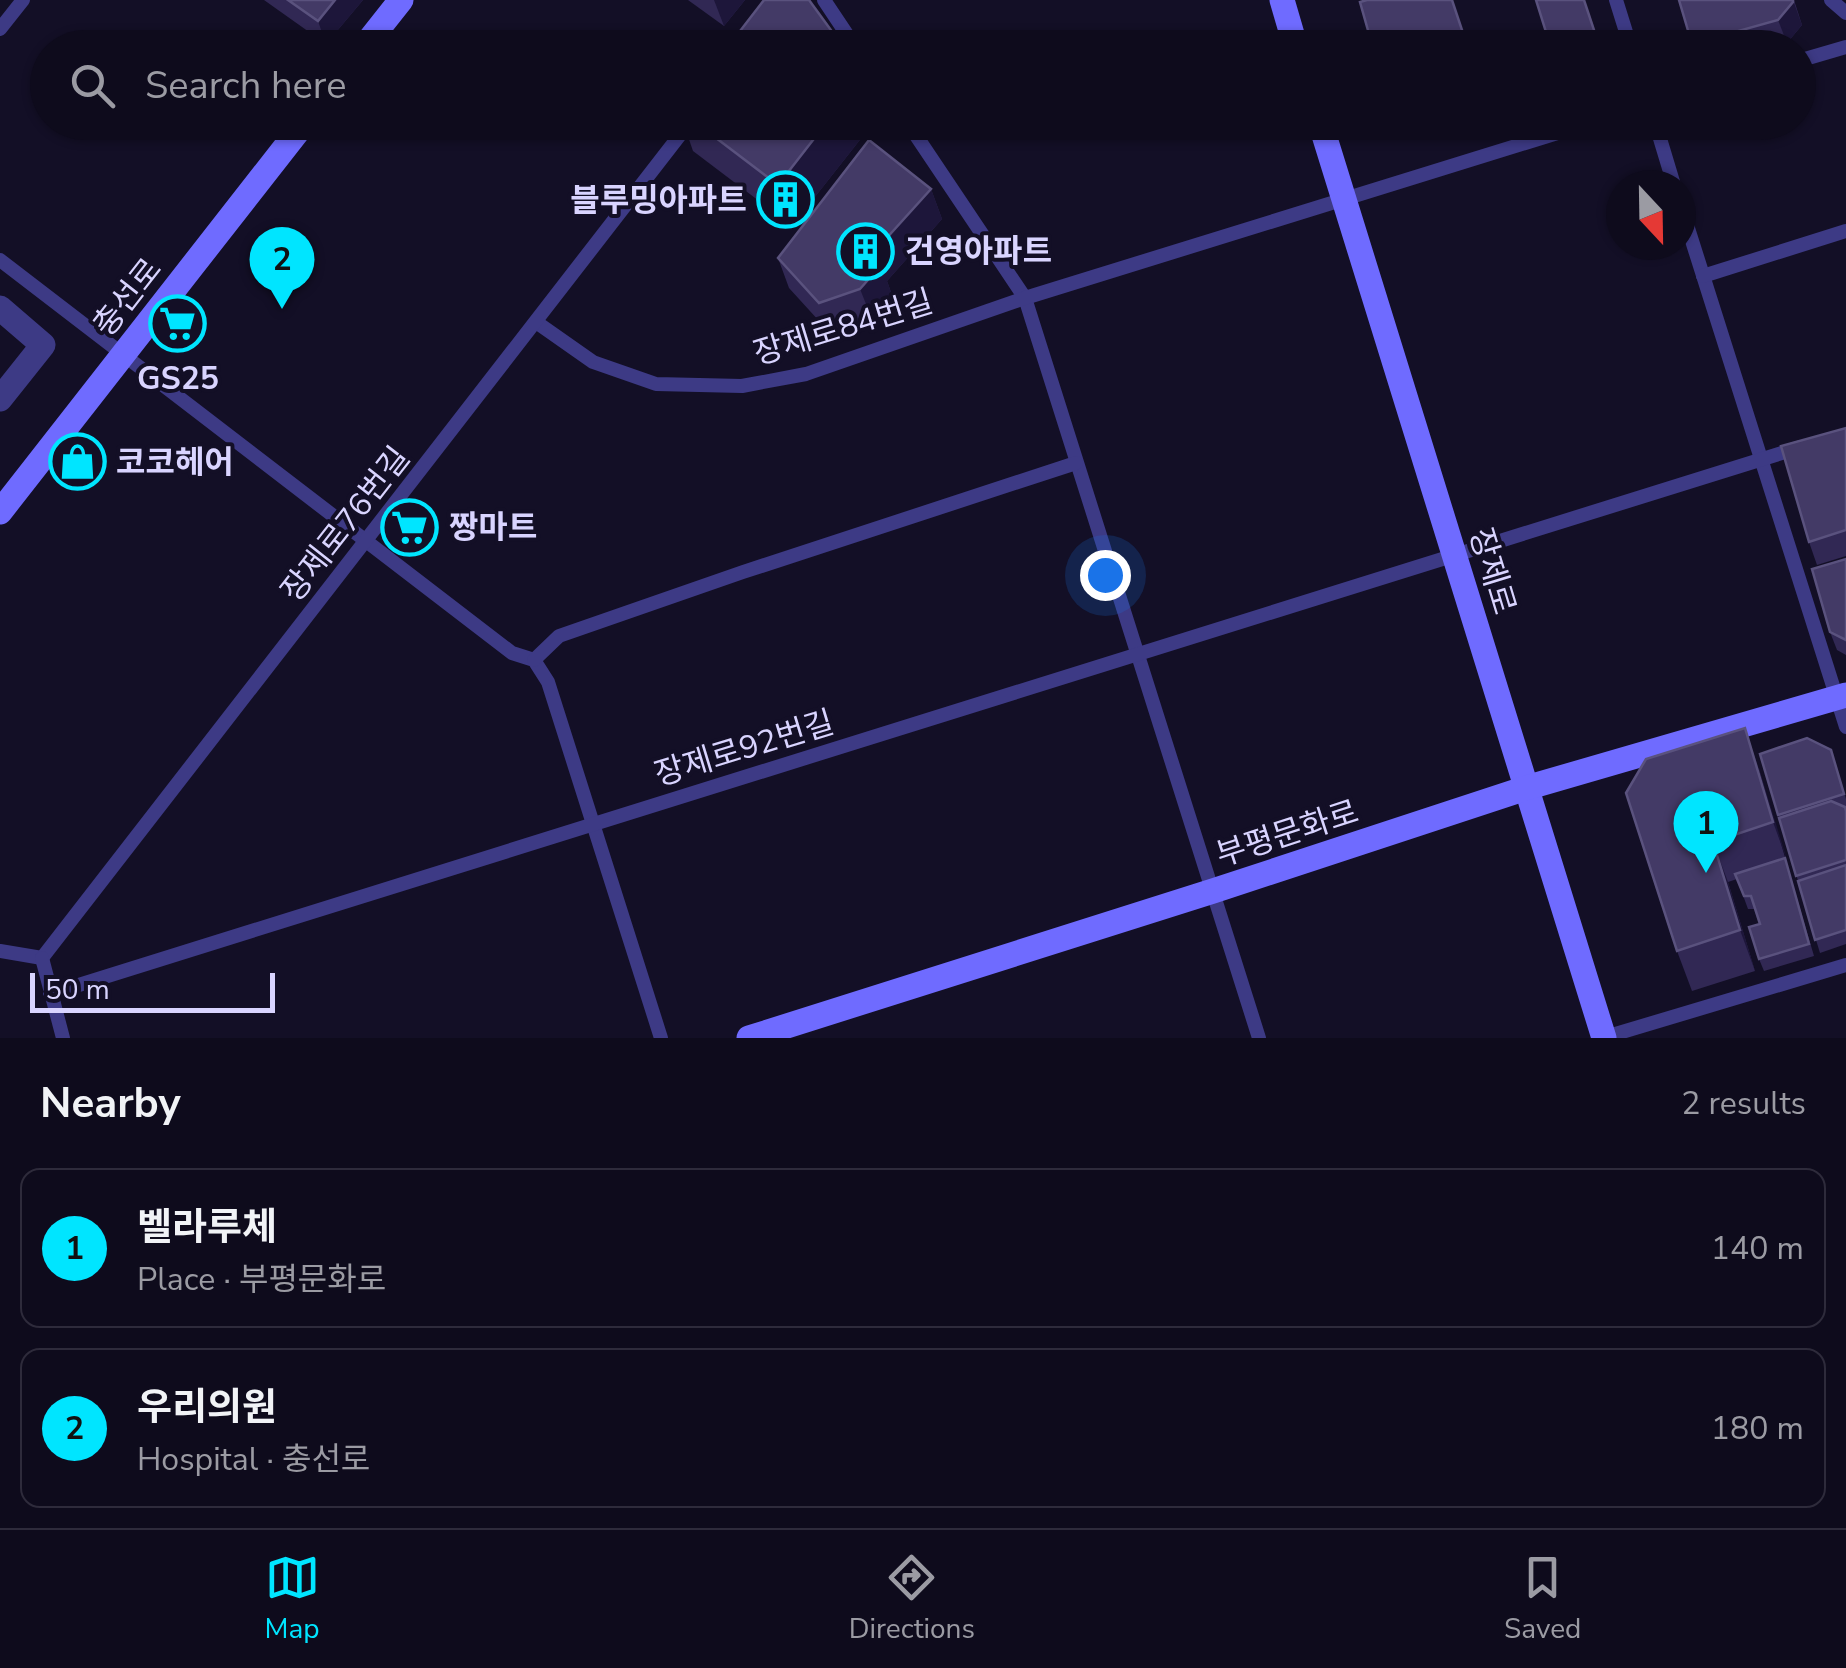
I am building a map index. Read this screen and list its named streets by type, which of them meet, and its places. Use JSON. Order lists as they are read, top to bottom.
{
  "streets": {
    "street": ["충선로", "장제로", "부평문화로"],
    "lane": ["장제로84번길", "장제로76번길", "장제로92번길"]
  },
  "crossings": [
    ["장제로84번길", "장제로76번길"],
    ["장제로84번길", "장제로"],
    ["장제로", "장제로92번길"],
    ["장제로", "부평문화로"]
  ],
  "places": {
    "building": ["블루밍아파트", "건영아파트"],
    "supermarket": ["GS25", "짱마트"],
    "shop": ["코코헤어"]
  },
  "scale_bar": "50 m",
  "north": "bottom",
  "page": {
    "search": "Search here",
    "pins": ["2", "1"],
    "scale": "50 m",
    "heading": ["Nearby", "2 results"],
    "list": [
      {
        "mark": "1",
        "name": "벨라루체",
        "note": "Place · 부평문화로",
        "value": "140 m"
      },
      {
        "mark": "2",
        "name": "우리의원",
        "note": "Hospital · 충선로",
        "value": "180 m"
      }
    ],
    "nav": ["Map", "Directions", "Saved"]
  }
}
